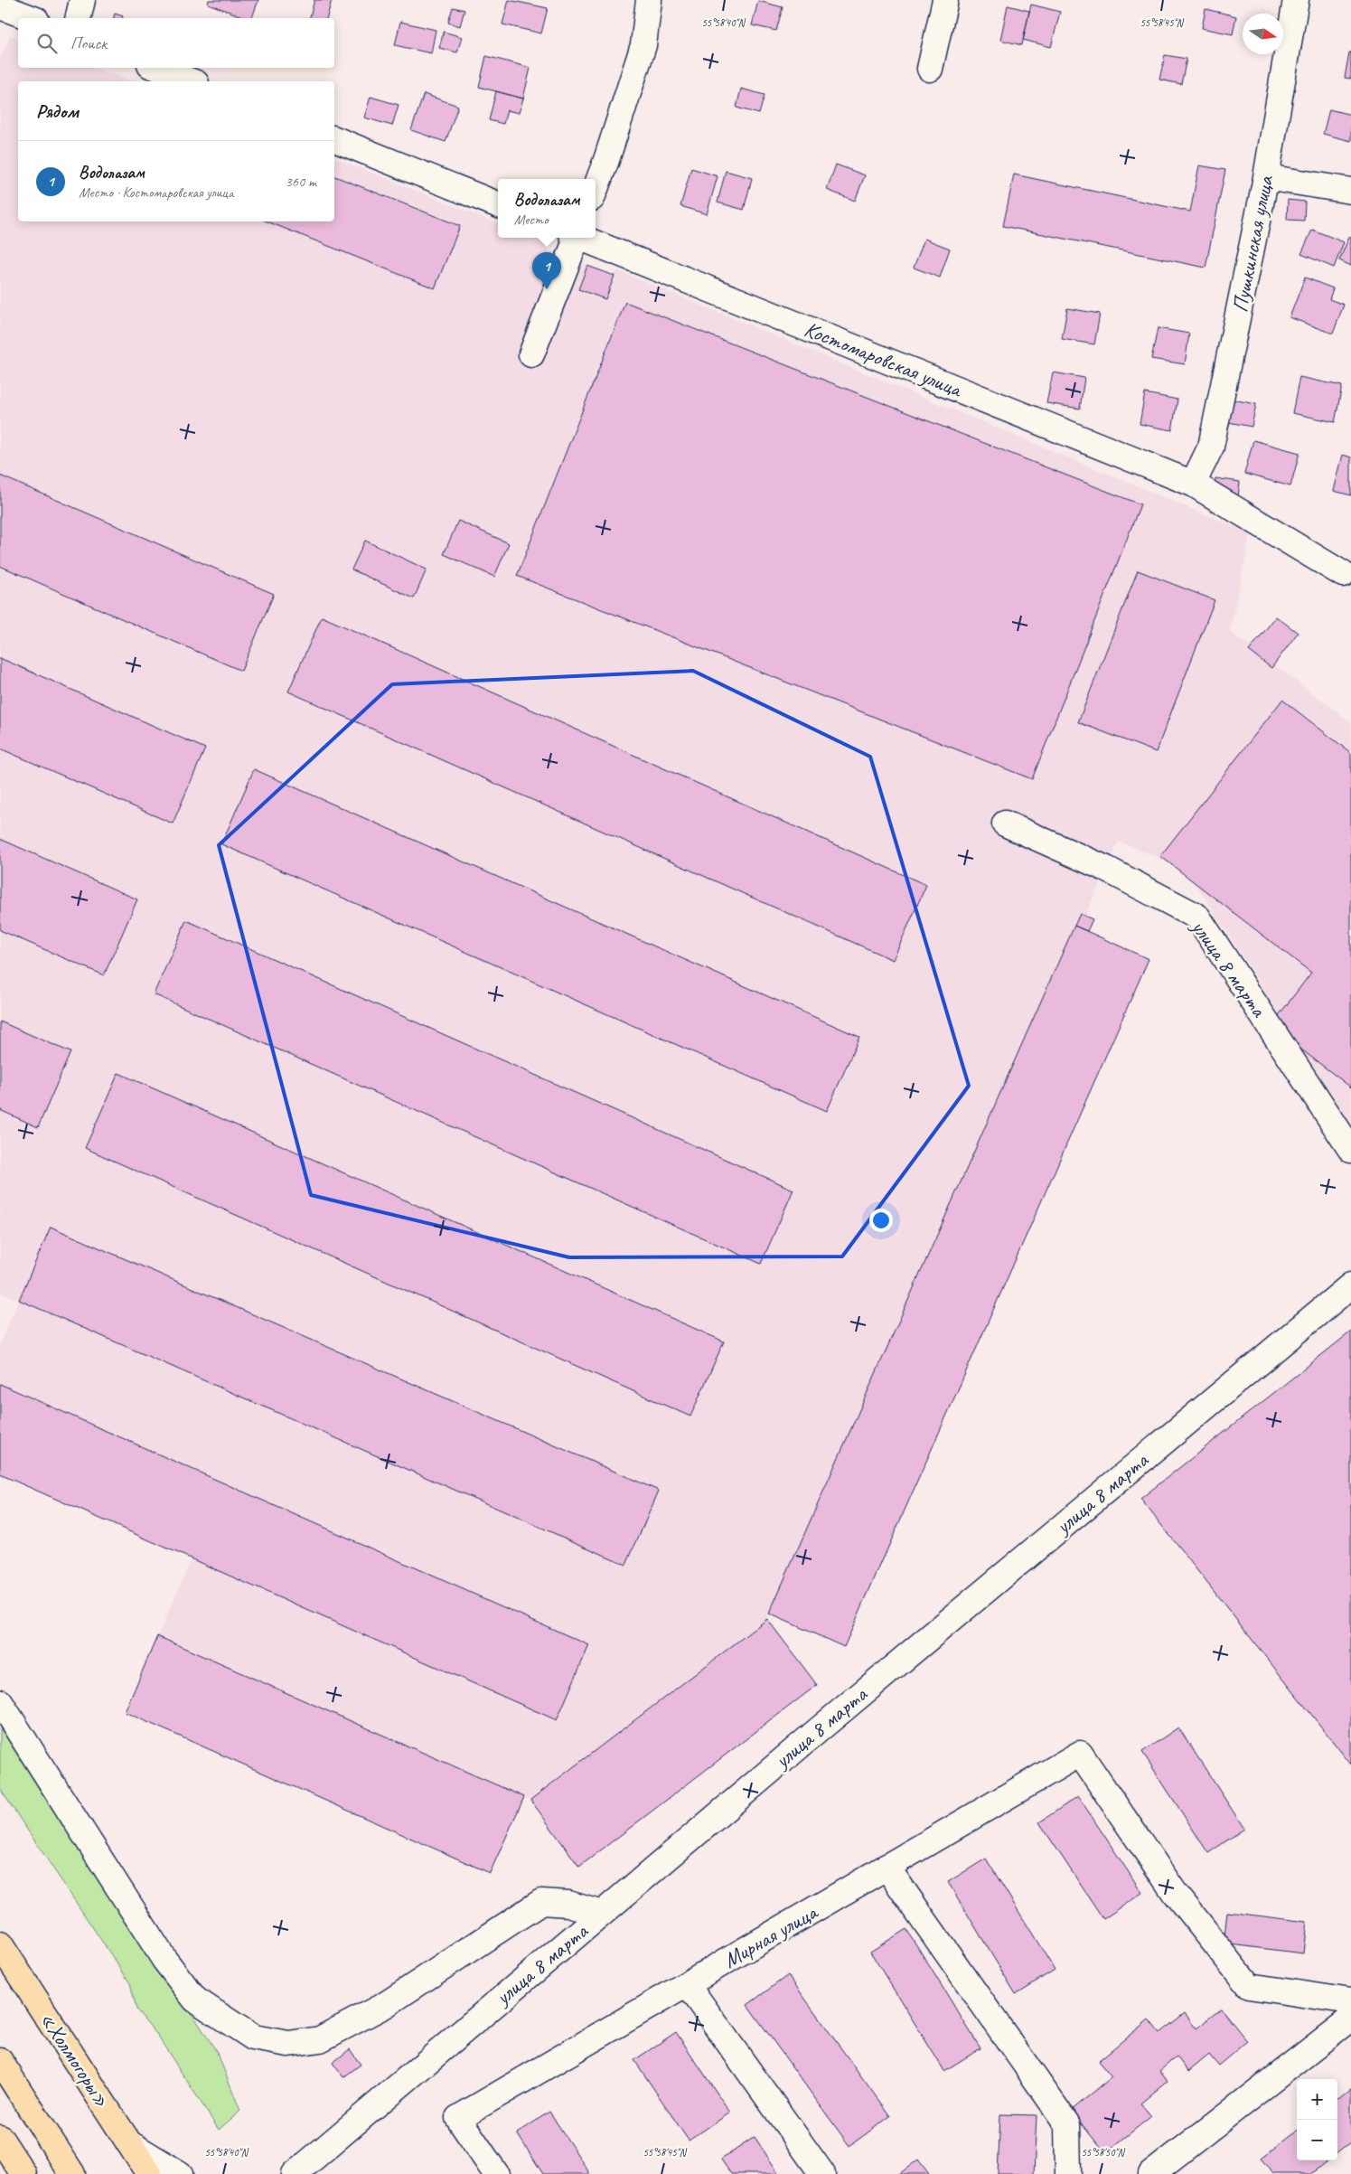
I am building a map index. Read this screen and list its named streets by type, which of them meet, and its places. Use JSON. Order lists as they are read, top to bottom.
{
  "streets": {
    "main road": ["«Холмогоры»"],
    "street": [
      "Пушкинская улица",
      "Костомаровская улица",
      "улица 8 марта",
      "Мирная улица"
    ]
  },
  "crossings": [
    ["Пушкинская улица", "Костомаровская улица"]
  ],
  "north": "right",
  "page": {
    "search": "Поиск",
    "heading": "Рядом",
    "list": [
      {
        "mark": "1",
        "name": "Водолазам",
        "note": "Место · Костомаровская улица",
        "value": "360 m"
      }
    ],
    "popup": ["Водолазам", "Место"],
    "pins": "1",
    "map_buttons": ["+", "−"]
  },
  "coordinates": ["55°58'40\"N", "55°58'45\"N", "55°58'50\"N"]
}
